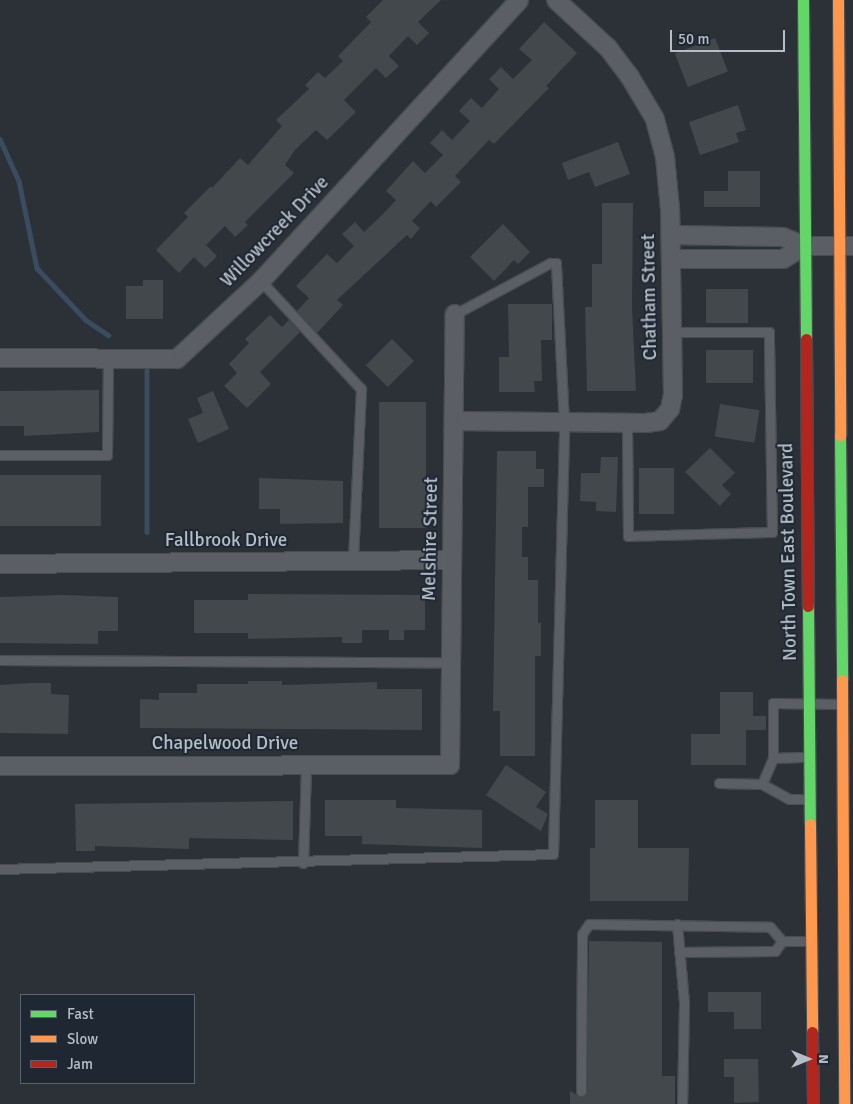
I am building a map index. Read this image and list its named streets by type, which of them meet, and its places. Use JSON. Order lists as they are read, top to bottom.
{
  "streets": {
    "main road": ["North Town East Boulevard"],
    "street": [
      "Willowcreek Drive",
      "Chatham Street",
      "Melshire Street",
      "Fallbrook Drive",
      "Chapelwood Drive"
    ]
  },
  "crossings": [
    ["Chatham Street", "Melshire Street"],
    ["Melshire Street", "Fallbrook Drive"],
    ["Melshire Street", "Chapelwood Drive"]
  ],
  "legend": ["Fast", "Slow", "Jam"],
  "scale_bar": "50 m",
  "north": "right"
}
